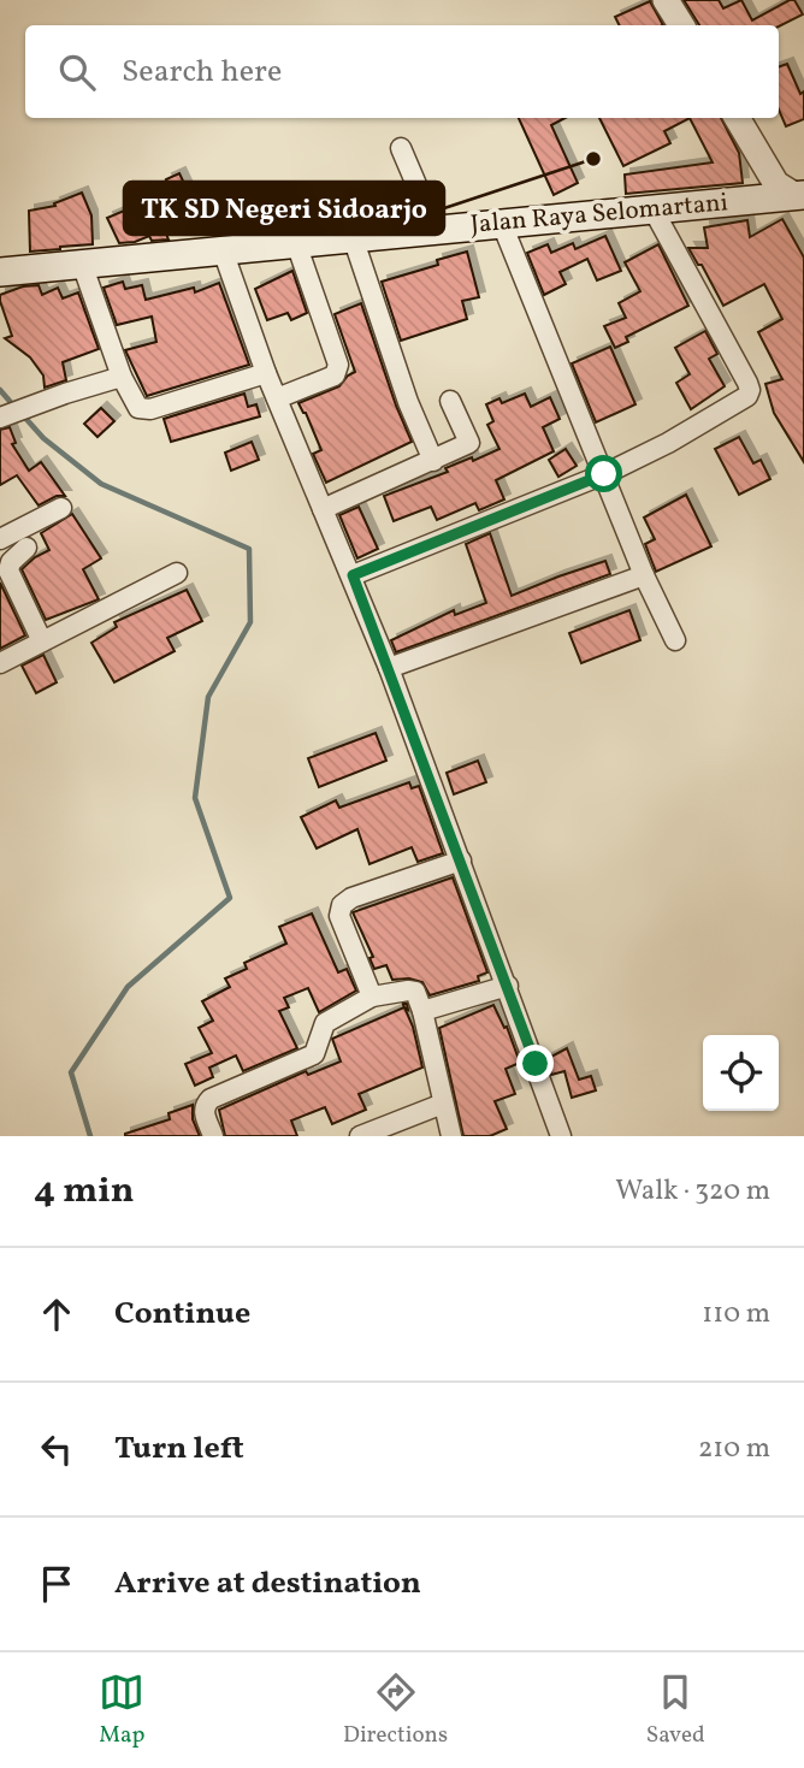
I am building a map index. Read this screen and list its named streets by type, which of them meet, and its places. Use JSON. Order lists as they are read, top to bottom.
{
  "streets": {
    "main road": ["Jalan Raya Selomartani"]
  },
  "places": ["TK SD Negeri Sidoarjo"],
  "page": {
    "search": "Search here",
    "heading": ["4 min", "Walk · 320 m"],
    "list": [
      ["Continue", "110 m"],
      ["Turn left", "210 m"],
      "Arrive at destination"
    ],
    "nav": ["Map", "Directions", "Saved"]
  }
}
